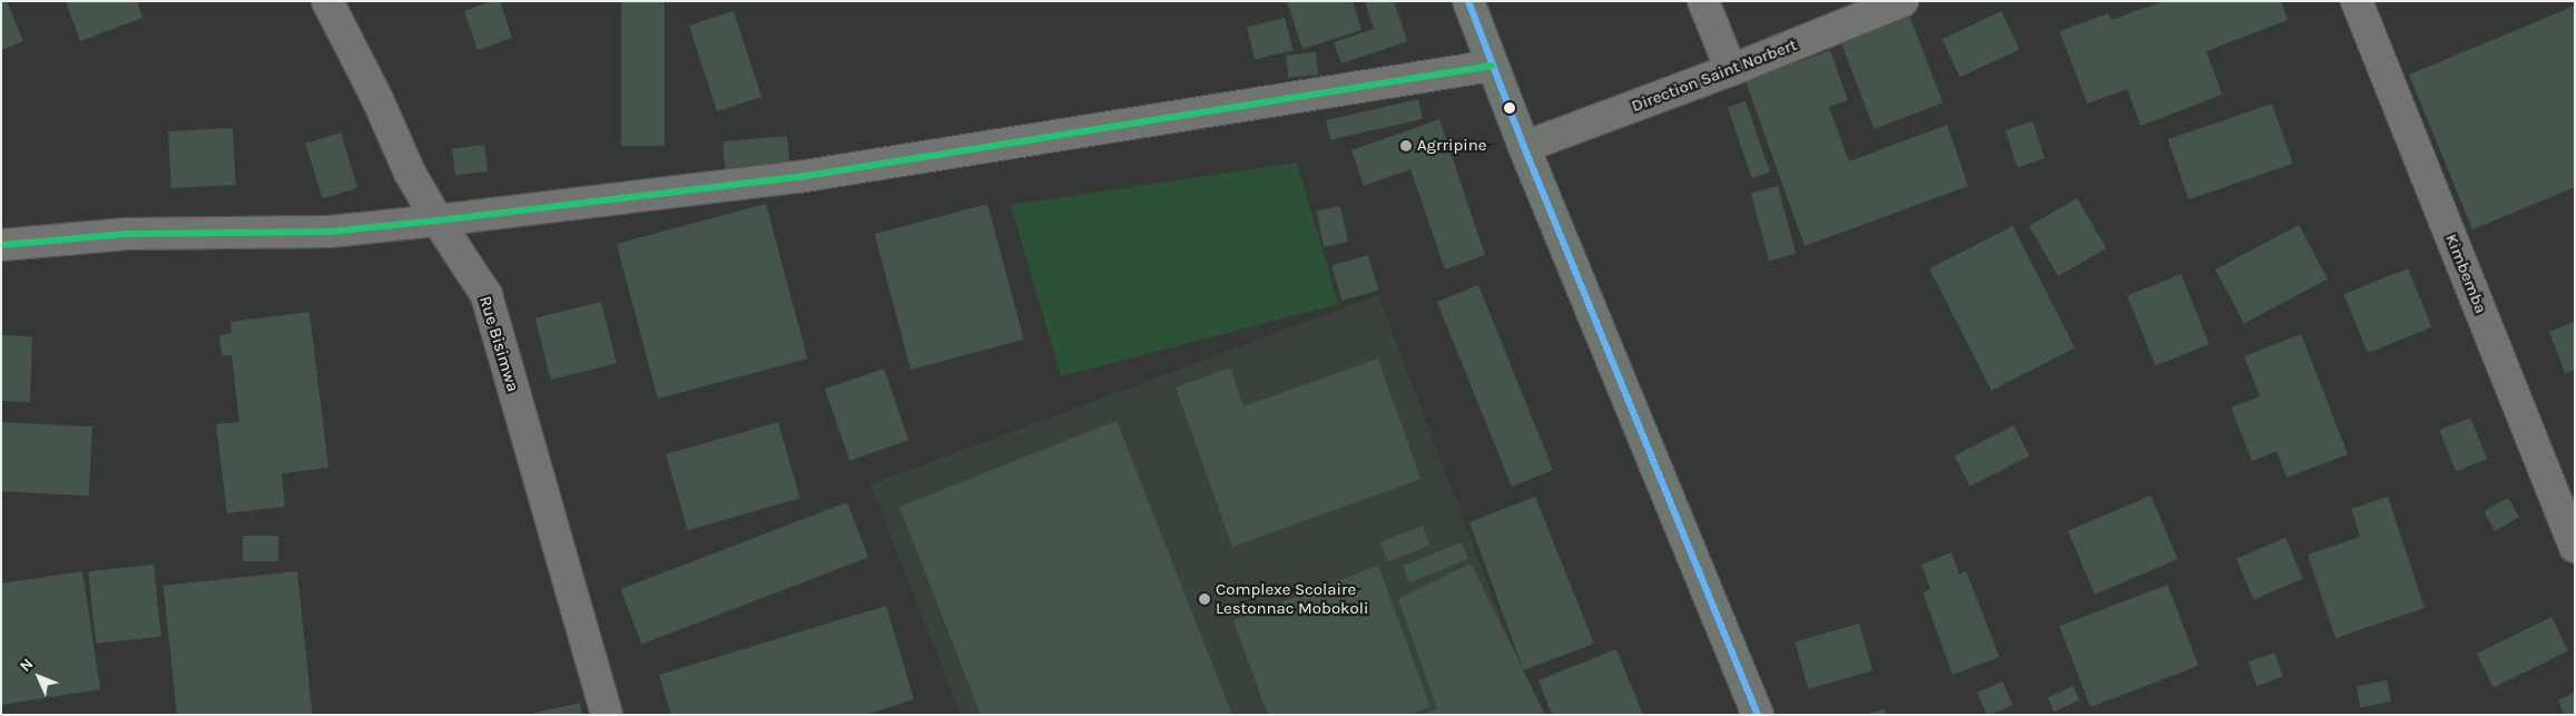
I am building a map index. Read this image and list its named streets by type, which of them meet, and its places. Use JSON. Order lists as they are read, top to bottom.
{
  "streets": {
    "street": ["Direction Saint Norbert", "Kimbemba", "Rue Bisimwa"]
  },
  "places": ["Agrripine", "Complexe Scolaire Lestonnac Mobokoli"],
  "north": "top left"
}
